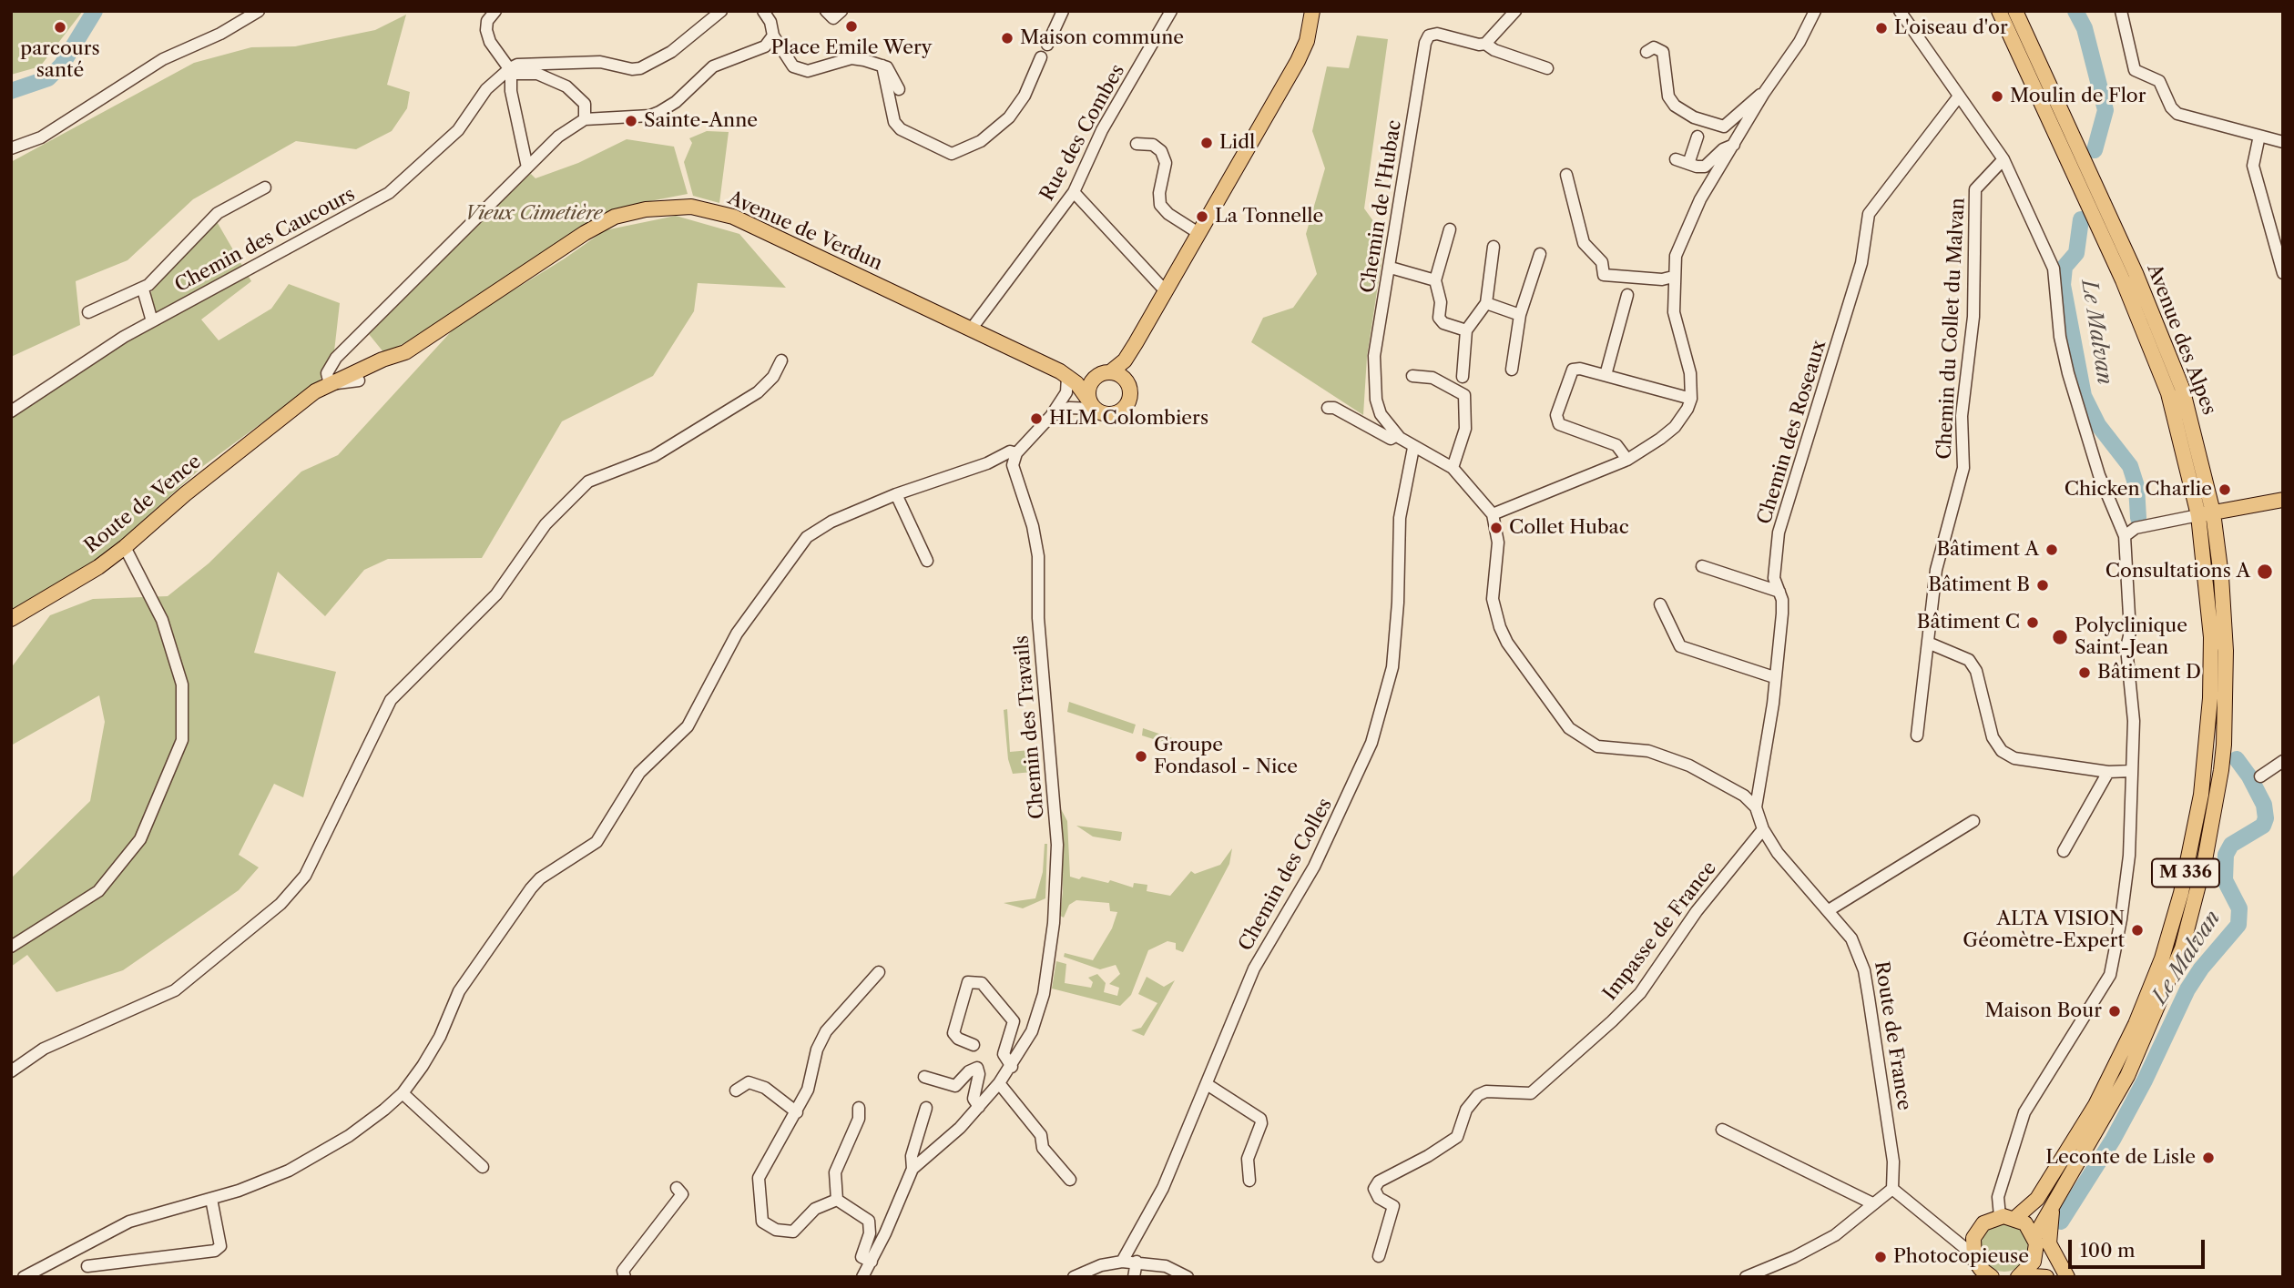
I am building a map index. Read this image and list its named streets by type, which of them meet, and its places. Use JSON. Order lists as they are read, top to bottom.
{
  "streets": {
    "main road": [
      "Avenue de Verdun",
      "Avenue des Alpes",
      "Route de Vence",
      "M 336"
    ],
    "street": [
      "Rue des Combes",
      "Chemin de l'Hubac",
      "Chemin des Caucours",
      "Chemin du Collet du Malvan",
      "Chemin des Roseaux",
      "Chemin des Travails",
      "Chemin des Colles",
      "Impasse de France",
      "Route de France"
    ]
  },
  "crossings": [
    ["Rue des Combes", "Avenue de Verdun"],
    ["Avenue de Verdun", "Route de Vence"],
    ["Chemin des Roseaux", "Route de France"],
    ["Impasse de France", "Route de France"]
  ],
  "water": ["Le Malvan"],
  "parks": ["Vieux Cimetière"],
  "places": [
    "Place Emile Wery",
    "parcours santé",
    "L'oiseau d'or",
    "Maison commune",
    "Moulin de Flor",
    "Sainte-Anne",
    "Lidl",
    "La Tonnelle",
    "HLM Colombiers",
    "Chicken Charlie",
    "Collet Hubac",
    "Bâtiment A",
    "Consultations A",
    "Bâtiment B",
    "Bâtiment C",
    "Polyclinique Saint-Jean",
    "Bâtiment D",
    "Groupe Fondasol - Nice",
    "ALTA VISION Géomètre-Expert",
    "Maison Bour",
    "Leconte de Lisle",
    "Photocopieuse"
  ],
  "scale_bar": "100 m"
}
